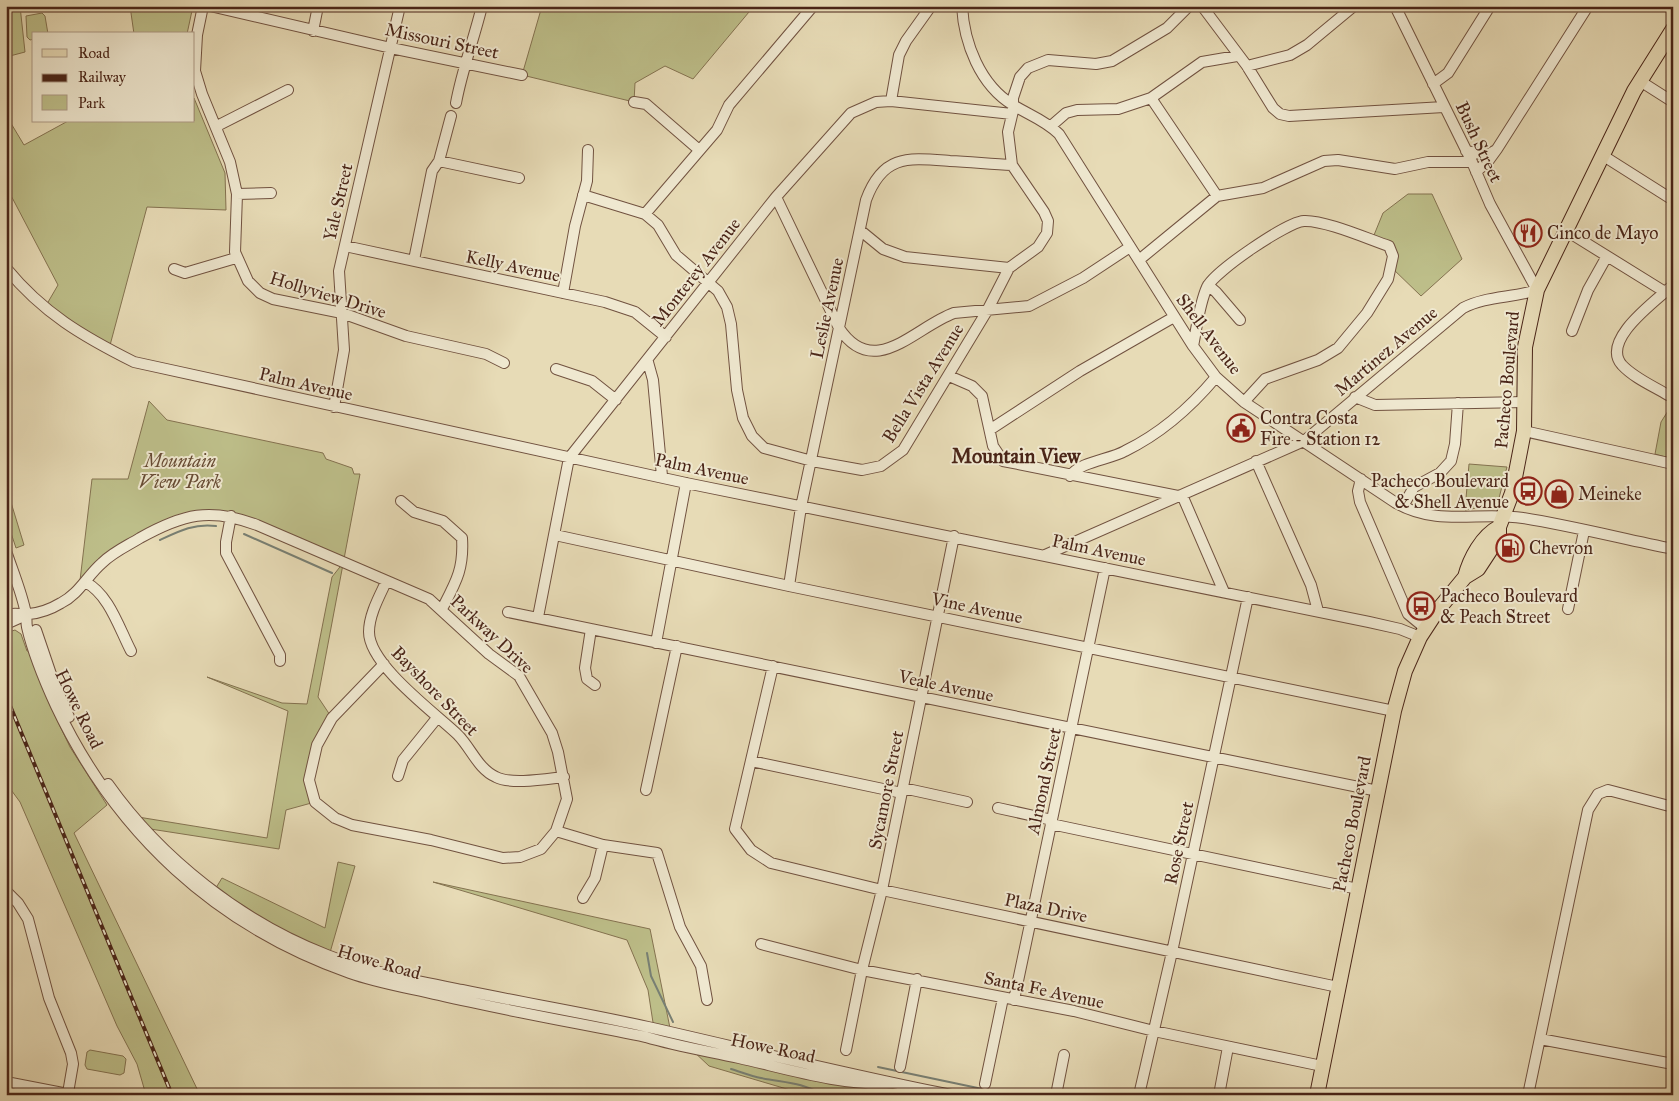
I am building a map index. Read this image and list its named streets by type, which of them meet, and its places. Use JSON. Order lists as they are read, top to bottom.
{
  "streets": {
    "main road": ["Pacheco Boulevard"],
    "street": [
      "Missouri Street",
      "Bush Street",
      "Yale Street",
      "Kelly Avenue",
      "Monterey Avenue",
      "Hollyview Drive",
      "Leslie Avenue",
      "Shell Avenue",
      "Martinez Avenue",
      "Bella Vista Avenue",
      "Palm Avenue",
      "Vine Avenue",
      "Parkway Drive",
      "Veale Avenue",
      "Bayshore Street",
      "Howe Road",
      "Almond Street",
      "Sycamore Street",
      "Rose Street",
      "Plaza Drive",
      "Santa Fe Avenue"
    ]
  },
  "crossings": [
    ["Missouri Street", "Yale Street"],
    ["Bush Street", "Martinez Avenue"],
    ["Bush Street", "Pacheco Boulevard"],
    ["Yale Street", "Kelly Avenue"],
    ["Yale Street", "Hollyview Drive"],
    ["Yale Street", "Palm Avenue"],
    ["Kelly Avenue", "Monterey Avenue"],
    ["Monterey Avenue", "Shell Avenue"],
    ["Monterey Avenue", "Bella Vista Avenue"],
    ["Monterey Avenue", "Palm Avenue"],
    ["Monterey Avenue", "Vine Avenue"],
    ["Monterey Avenue", "Veale Avenue"],
    ["Leslie Avenue", "Bella Vista Avenue"],
    ["Leslie Avenue", "Palm Avenue"],
    ["Leslie Avenue", "Vine Avenue"],
    ["Shell Avenue", "Martinez Avenue"],
    ["Shell Avenue", "Pacheco Boulevard"],
    ["Shell Avenue", "Bella Vista Avenue"],
    ["Martinez Avenue", "Pacheco Boulevard"],
    ["Martinez Avenue", "Palm Avenue"],
    ["Pacheco Boulevard", "Palm Avenue"],
    ["Pacheco Boulevard", "Vine Avenue"],
    ["Pacheco Boulevard", "Veale Avenue"],
    ["Pacheco Boulevard", "Plaza Drive"],
    ["Pacheco Boulevard", "Santa Fe Avenue"],
    ["Palm Avenue", "Almond Street"],
    ["Palm Avenue", "Sycamore Street"],
    ["Palm Avenue", "Rose Street"],
    ["Vine Avenue", "Almond Street"],
    ["Vine Avenue", "Sycamore Street"],
    ["Vine Avenue", "Rose Street"],
    ["Parkway Drive", "Bayshore Street"],
    ["Parkway Drive", "Howe Road"],
    ["Veale Avenue", "Almond Street"],
    ["Veale Avenue", "Sycamore Street"],
    ["Veale Avenue", "Rose Street"],
    ["Almond Street", "Plaza Drive"],
    ["Almond Street", "Santa Fe Avenue"],
    ["Sycamore Street", "Plaza Drive"],
    ["Sycamore Street", "Santa Fe Avenue"],
    ["Rose Street", "Plaza Drive"],
    ["Rose Street", "Santa Fe Avenue"]
  ],
  "districts": ["Mountain View"],
  "parks": ["Mountain View Park"],
  "places": {
    "restaurant": ["Cinco de Mayo"],
    "public building": ["Contra Costa Fire - Station 12"],
    "bus stop": ["Pacheco Boulevard & Shell Avenue", "Pacheco Boulevard & Peach Street"],
    "shop": ["Meineke"],
    "fuel station": ["Chevron"]
  },
  "legend": ["Road", "Railway", "Park"]
}
